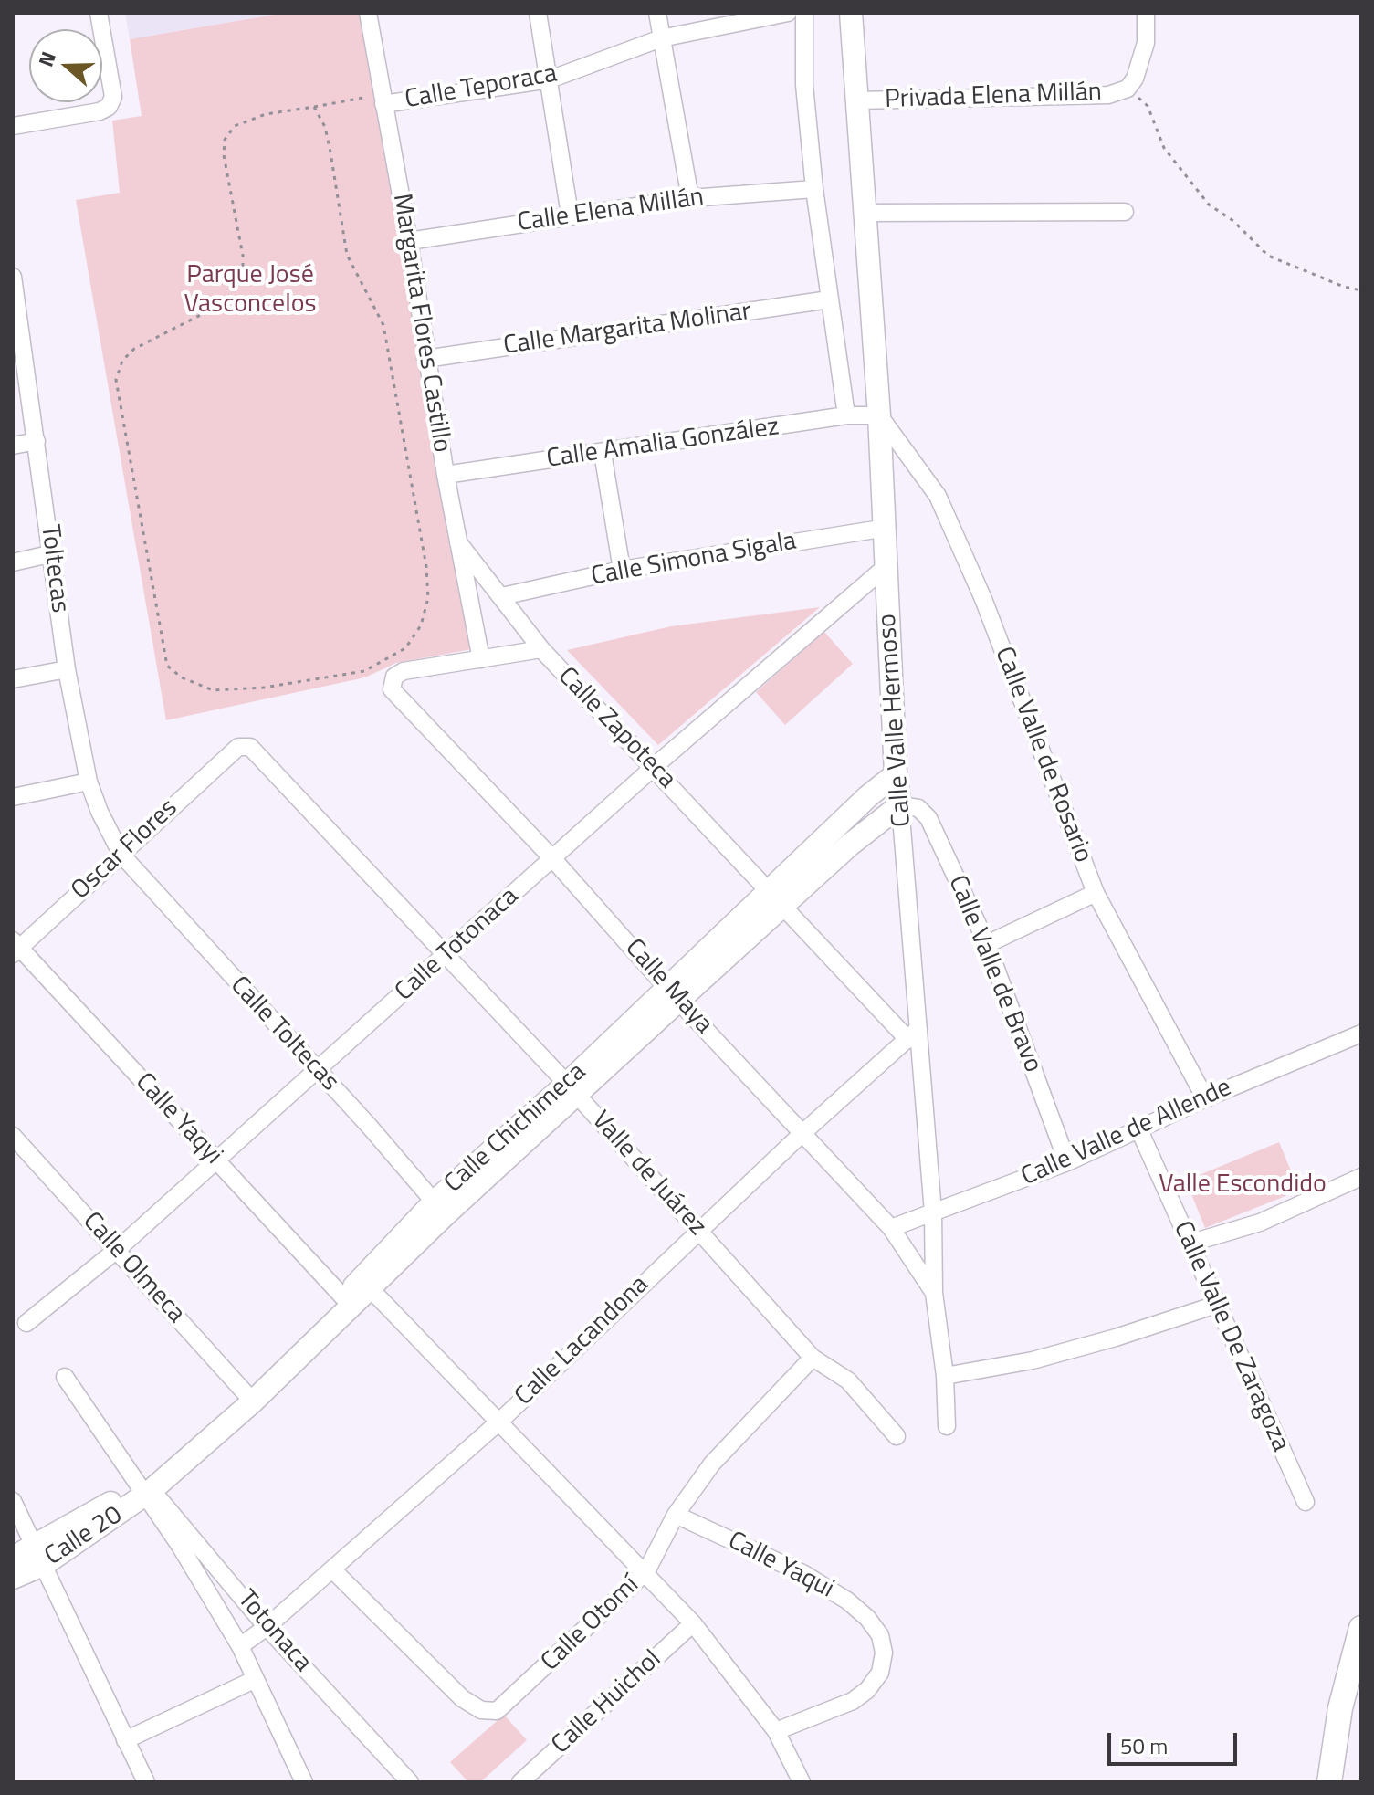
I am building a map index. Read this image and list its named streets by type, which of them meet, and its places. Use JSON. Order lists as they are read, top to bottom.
{
  "streets": {
    "main road": ["Calle Valle Hermoso", "Calle Chichimeca", "Calle 20"],
    "street": [
      "Calle Teporaca",
      "Privada Elena Millán",
      "Calle Elena Millán",
      "Margarita Flores Castillo",
      "Calle Margarita Molinar",
      "Calle Amalia González",
      "Calle Simona Sigala",
      "Toltecas",
      "Calle Zapoteca",
      "Calle Valle de Rosario",
      "Oscar Flores",
      "Calle Totonaca",
      "Calle Valle de Bravo",
      "Calle Maya",
      "Calle Toltecas",
      "Calle Yaqyi",
      "Calle Valle de Allende",
      "Valle de Juárez",
      "Calle Olmeca",
      "Calle Valle De Zaragoza",
      "Calle Lacandona",
      "Calle Yaqui",
      "Calle Otomí",
      "Totonaca",
      "Calle Huichol"
    ]
  },
  "crossings": [
    ["Calle Teporaca", "Margarita Flores Castillo"],
    ["Privada Elena Millán", "Calle Valle Hermoso"],
    ["Calle Elena Millán", "Margarita Flores Castillo"],
    ["Margarita Flores Castillo", "Calle Margarita Molinar"],
    ["Margarita Flores Castillo", "Calle Amalia González"],
    ["Margarita Flores Castillo", "Calle Zapoteca"],
    ["Margarita Flores Castillo", "Calle Maya"],
    ["Calle Amalia González", "Calle Valle Hermoso"],
    ["Calle Amalia González", "Calle Valle de Rosario"],
    ["Calle Simona Sigala", "Calle Valle Hermoso"],
    ["Calle Simona Sigala", "Calle Zapoteca"],
    ["Toltecas", "Oscar Flores"],
    ["Toltecas", "Calle Toltecas"],
    ["Calle Valle Hermoso", "Calle Zapoteca"],
    ["Calle Valle Hermoso", "Calle Valle de Rosario"],
    ["Calle Valle Hermoso", "Calle Totonaca"],
    ["Calle Valle Hermoso", "Calle Valle de Bravo"],
    ["Calle Valle Hermoso", "Calle Maya"],
    ["Calle Valle Hermoso", "Calle Chichimeca"],
    ["Calle Valle Hermoso", "Calle Valle de Allende"],
    ["Calle Valle Hermoso", "Calle Lacandona"],
    ["Calle Zapoteca", "Calle Totonaca"],
    ["Calle Zapoteca", "Calle Chichimeca"],
    ["Calle Zapoteca", "Calle Lacandona"],
    ["Calle Valle de Rosario", "Calle Valle de Allende"],
    ["Oscar Flores", "Calle Toltecas"],
    ["Oscar Flores", "Calle Yaqyi"],
    ["Oscar Flores", "Valle de Juárez"],
    ["Calle Totonaca", "Calle Maya"],
    ["Calle Totonaca", "Calle Toltecas"],
    ["Calle Totonaca", "Calle Yaqyi"],
    ["Calle Totonaca", "Valle de Juárez"],
    ["Calle Totonaca", "Calle Olmeca"],
    ["Calle Valle de Bravo", "Calle Chichimeca"],
    ["Calle Valle de Bravo", "Calle Valle de Allende"],
    ["Calle Maya", "Calle Chichimeca"],
    ["Calle Maya", "Calle Valle de Allende"],
    ["Calle Maya", "Calle Lacandona"],
    ["Calle Toltecas", "Calle Chichimeca"],
    ["Calle Yaqyi", "Calle Chichimeca"],
    ["Calle Chichimeca", "Valle de Juárez"],
    ["Calle Chichimeca", "Calle Olmeca"],
    ["Calle Chichimeca", "Calle 20"],
    ["Calle Chichimeca", "Totonaca"],
    ["Calle Valle de Allende", "Calle Valle De Zaragoza"],
    ["Valle de Juárez", "Calle Lacandona"],
    ["Valle de Juárez", "Calle Otomí"],
    ["Calle Lacandona", "Calle Otomí"],
    ["Calle Lacandona", "Totonaca"],
    ["Calle 20", "Totonaca"],
    ["Calle Yaqui", "Calle Otomí"]
  ],
  "parks": ["Parque José Vasconcelos", "Valle Escondido"],
  "scale_bar": "50 m",
  "north": "left"
}
